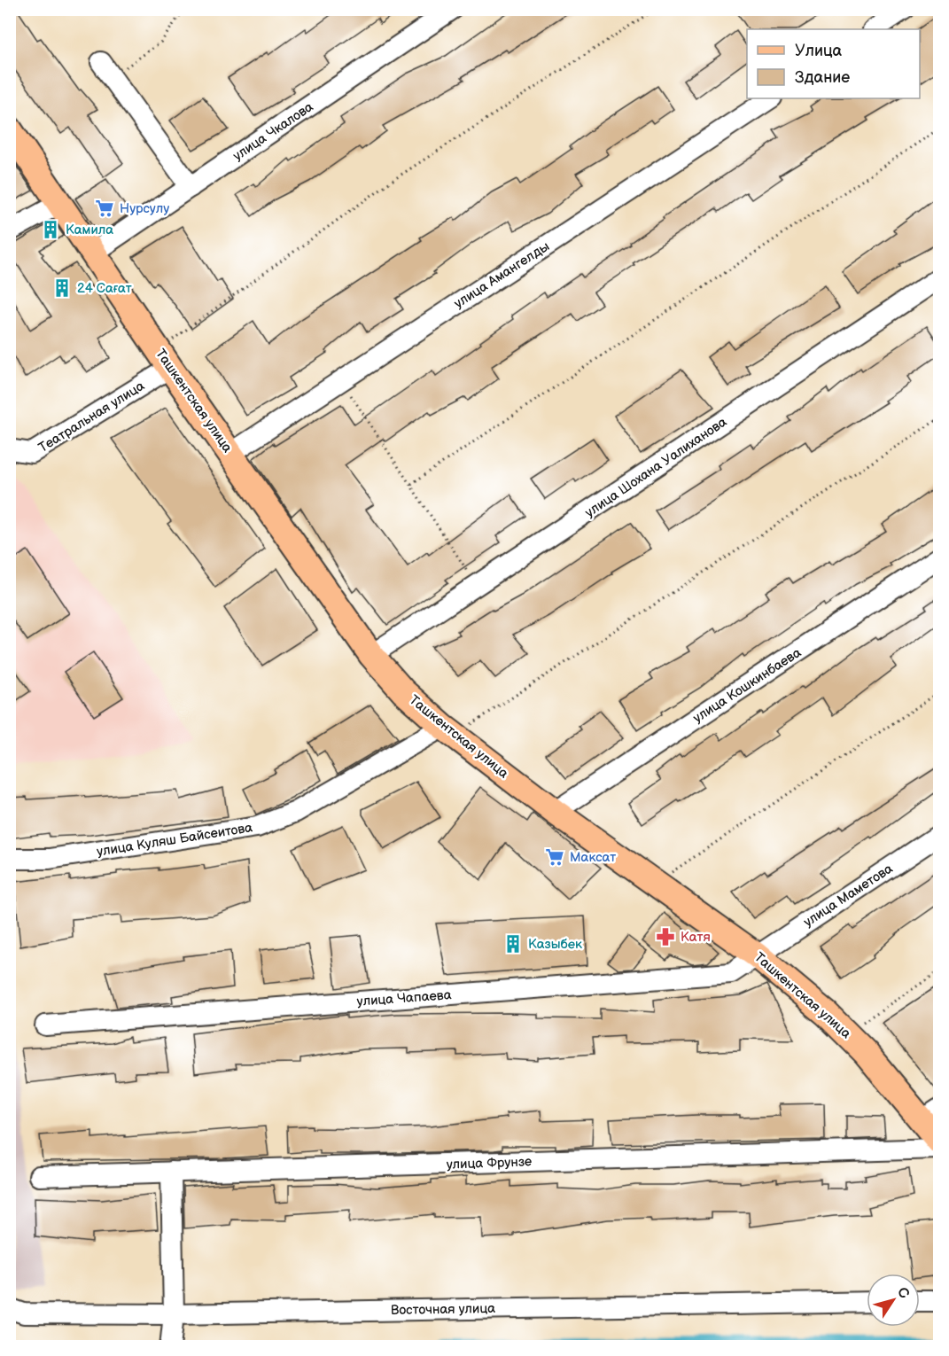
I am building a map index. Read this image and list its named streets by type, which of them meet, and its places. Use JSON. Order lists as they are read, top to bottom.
{
  "streets": {
    "main road": ["Ташкентская улица"],
    "street": [
      "улица Чкалова",
      "улица Амангелды",
      "Театральная улица",
      "улица Шохана Уалиханова",
      "улица Кошкинбаева",
      "улица Куляш Байсеитова",
      "улица Маметова",
      "улица Чапаева",
      "улица Фрунзе",
      "Восточная улица"
    ]
  },
  "crossings": [
    ["улица Чкалова", "Ташкентская улица"],
    ["улица Амангелды", "Ташкентская улица"],
    ["Ташкентская улица", "Театральная улица"],
    ["Ташкентская улица", "улица Шохана Уалиханова"],
    ["Ташкентская улица", "улица Кошкинбаева"],
    ["Ташкентская улица", "улица Куляш Байсеитова"],
    ["Ташкентская улица", "улица Маметова"],
    ["Ташкентская улица", "улица Чапаева"],
    ["улица Маметова", "улица Чапаева"]
  ],
  "places": {
    "supermarket": ["Нурсулу", "Максат"],
    "building": ["Камила", "24 Сағат", "Казыбек"],
    "pharmacy": ["Катя"]
  },
  "legend": ["Улица", "Здание"],
  "north": "top right"
}
